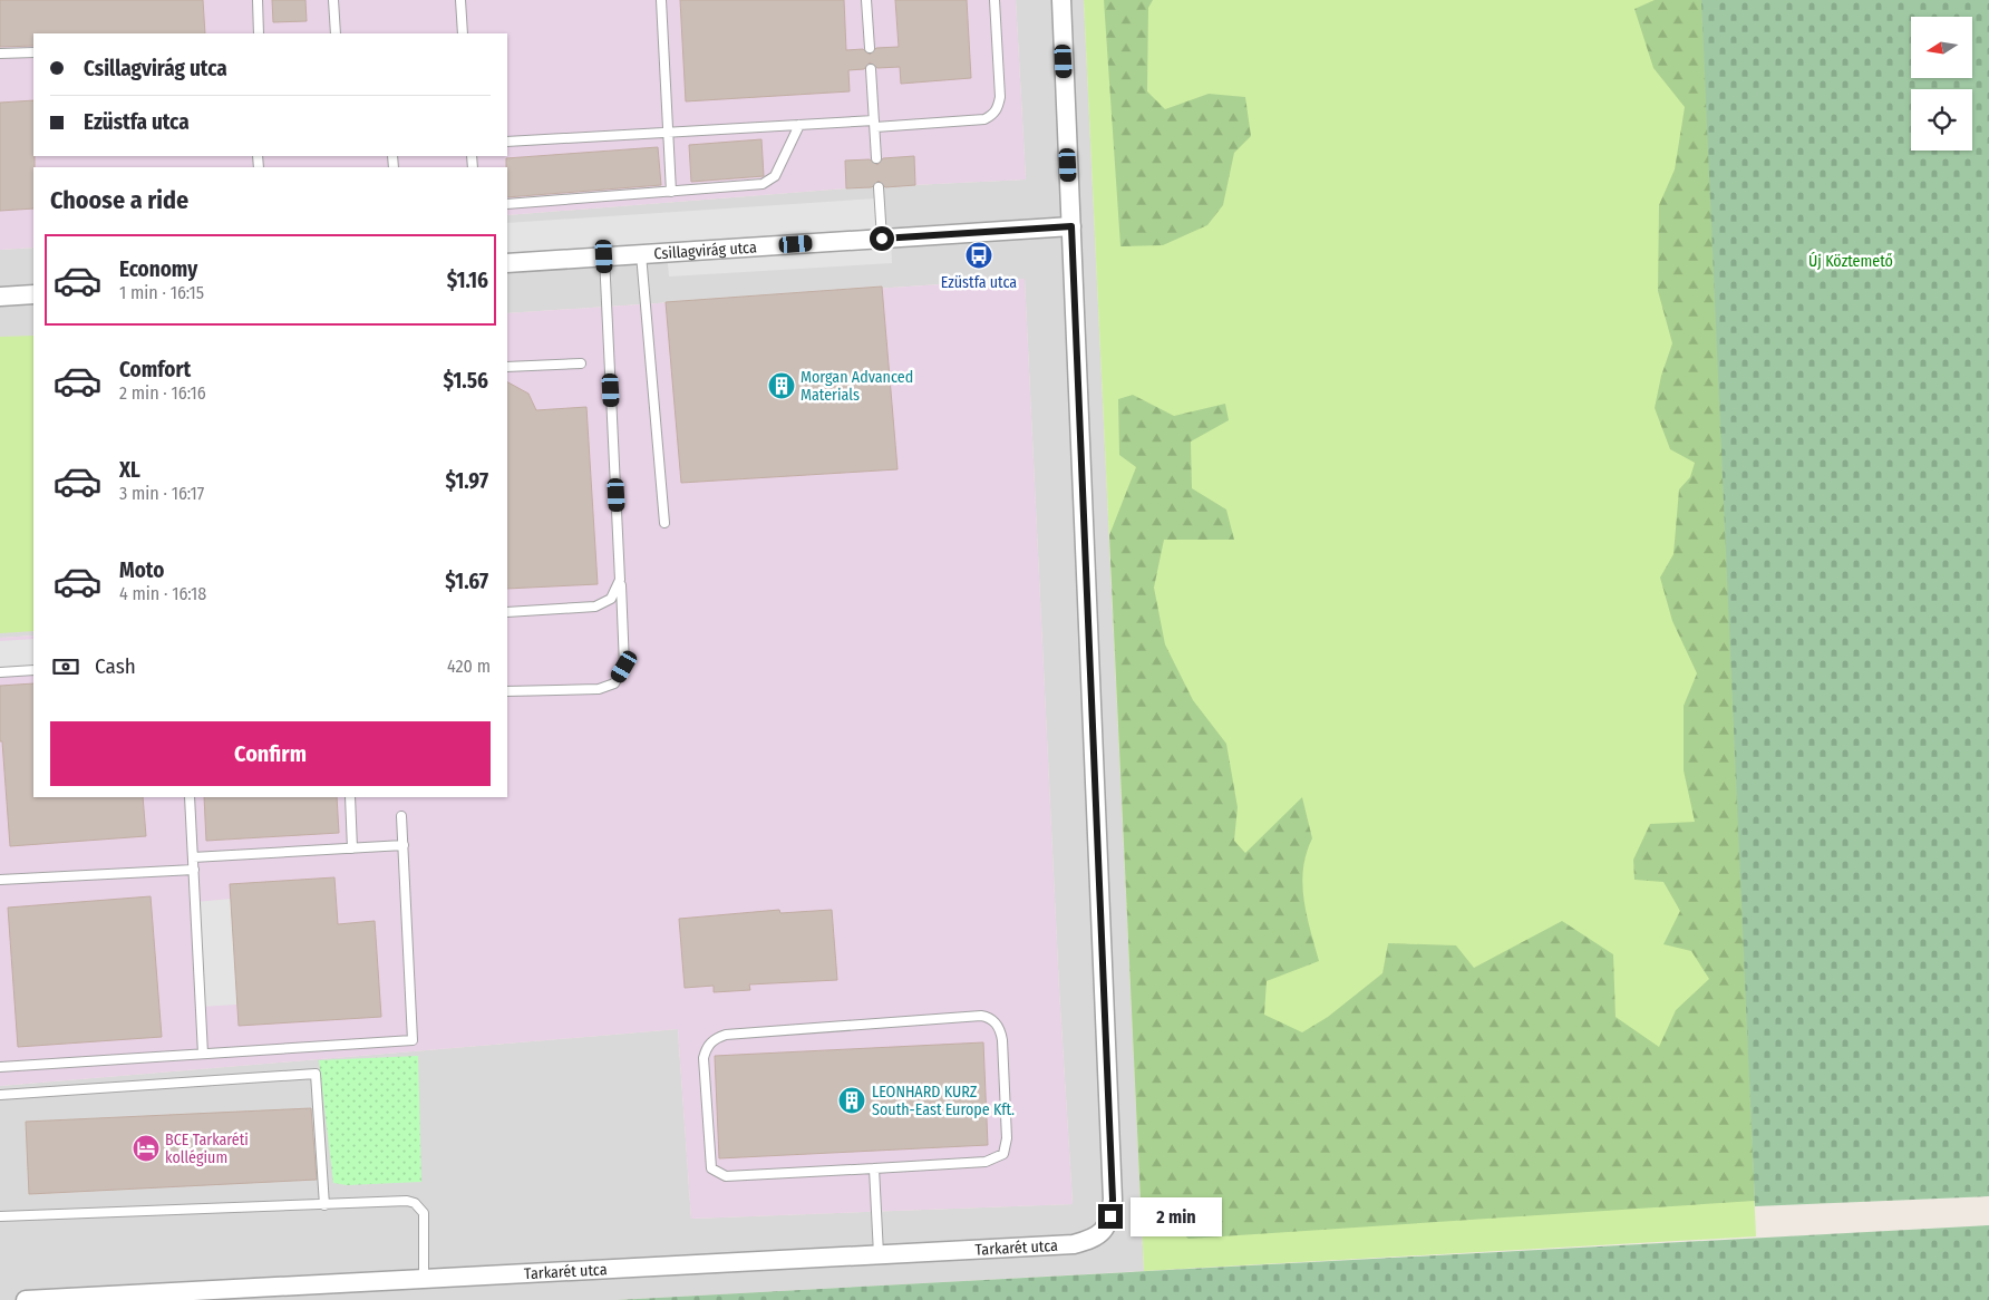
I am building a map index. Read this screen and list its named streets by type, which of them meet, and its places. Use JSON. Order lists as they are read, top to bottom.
{
  "streets": {
    "street": ["Csillagvirág utca", "Tarkarét utca"]
  },
  "crossings": [
    ["Csillagvirág utca", "Tarkarét utca"]
  ],
  "parks": ["Új Köztemető"],
  "places": {
    "bus stop": ["Ezüstfa utca"],
    "building": ["Morgan Advanced Materials", "LEONHARD KURZ South-East Europe Kft."],
    "hotel": ["BCE Tarkaréti kollégium"]
  },
  "north": "left",
  "page": {
    "banner": ["Csillagvirág utca", "Ezüstfa utca"],
    "heading": "Choose a ride",
    "list": [
      {
        "name": "Economy",
        "note": "1 min · 16:15",
        "value": "$1.16"
      },
      {
        "name": "Comfort",
        "note": "2 min · 16:16",
        "value": "$1.56"
      },
      {
        "name": "XL",
        "note": "3 min · 16:17",
        "value": "$1.97"
      },
      {
        "name": "Moto",
        "note": "4 min · 16:18",
        "value": "$1.67"
      }
    ],
    "pay": ["Cash", "420 m"],
    "buttons": "Confirm",
    "bubble": "2 min"
  }
}
